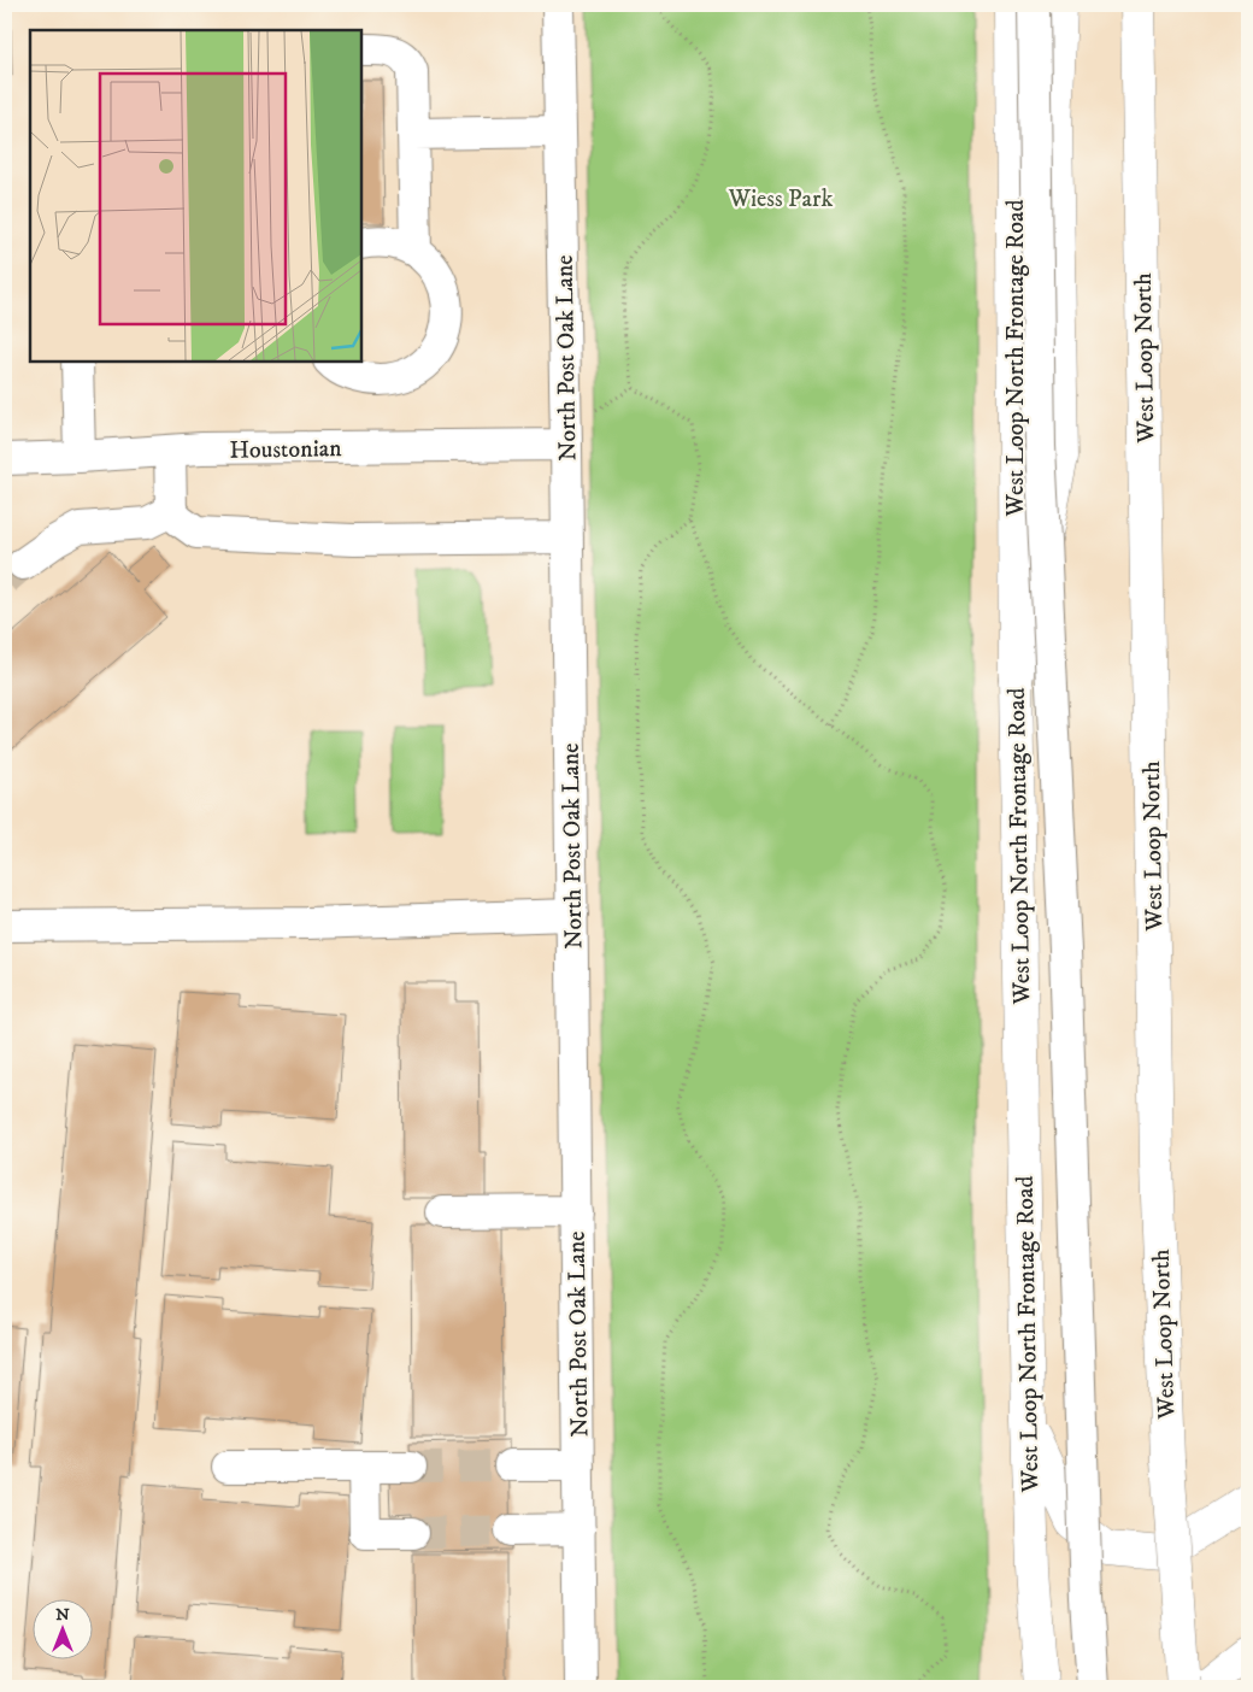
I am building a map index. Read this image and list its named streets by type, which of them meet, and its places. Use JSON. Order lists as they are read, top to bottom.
{
  "streets": {
    "main road": ["West Loop North Frontage Road", "West Loop North"],
    "street": ["North Post Oak Lane", "Houstonian"]
  },
  "crossings": [
    ["North Post Oak Lane", "Houstonian"]
  ],
  "parks": ["Wiess Park"],
  "north": "top"
}
